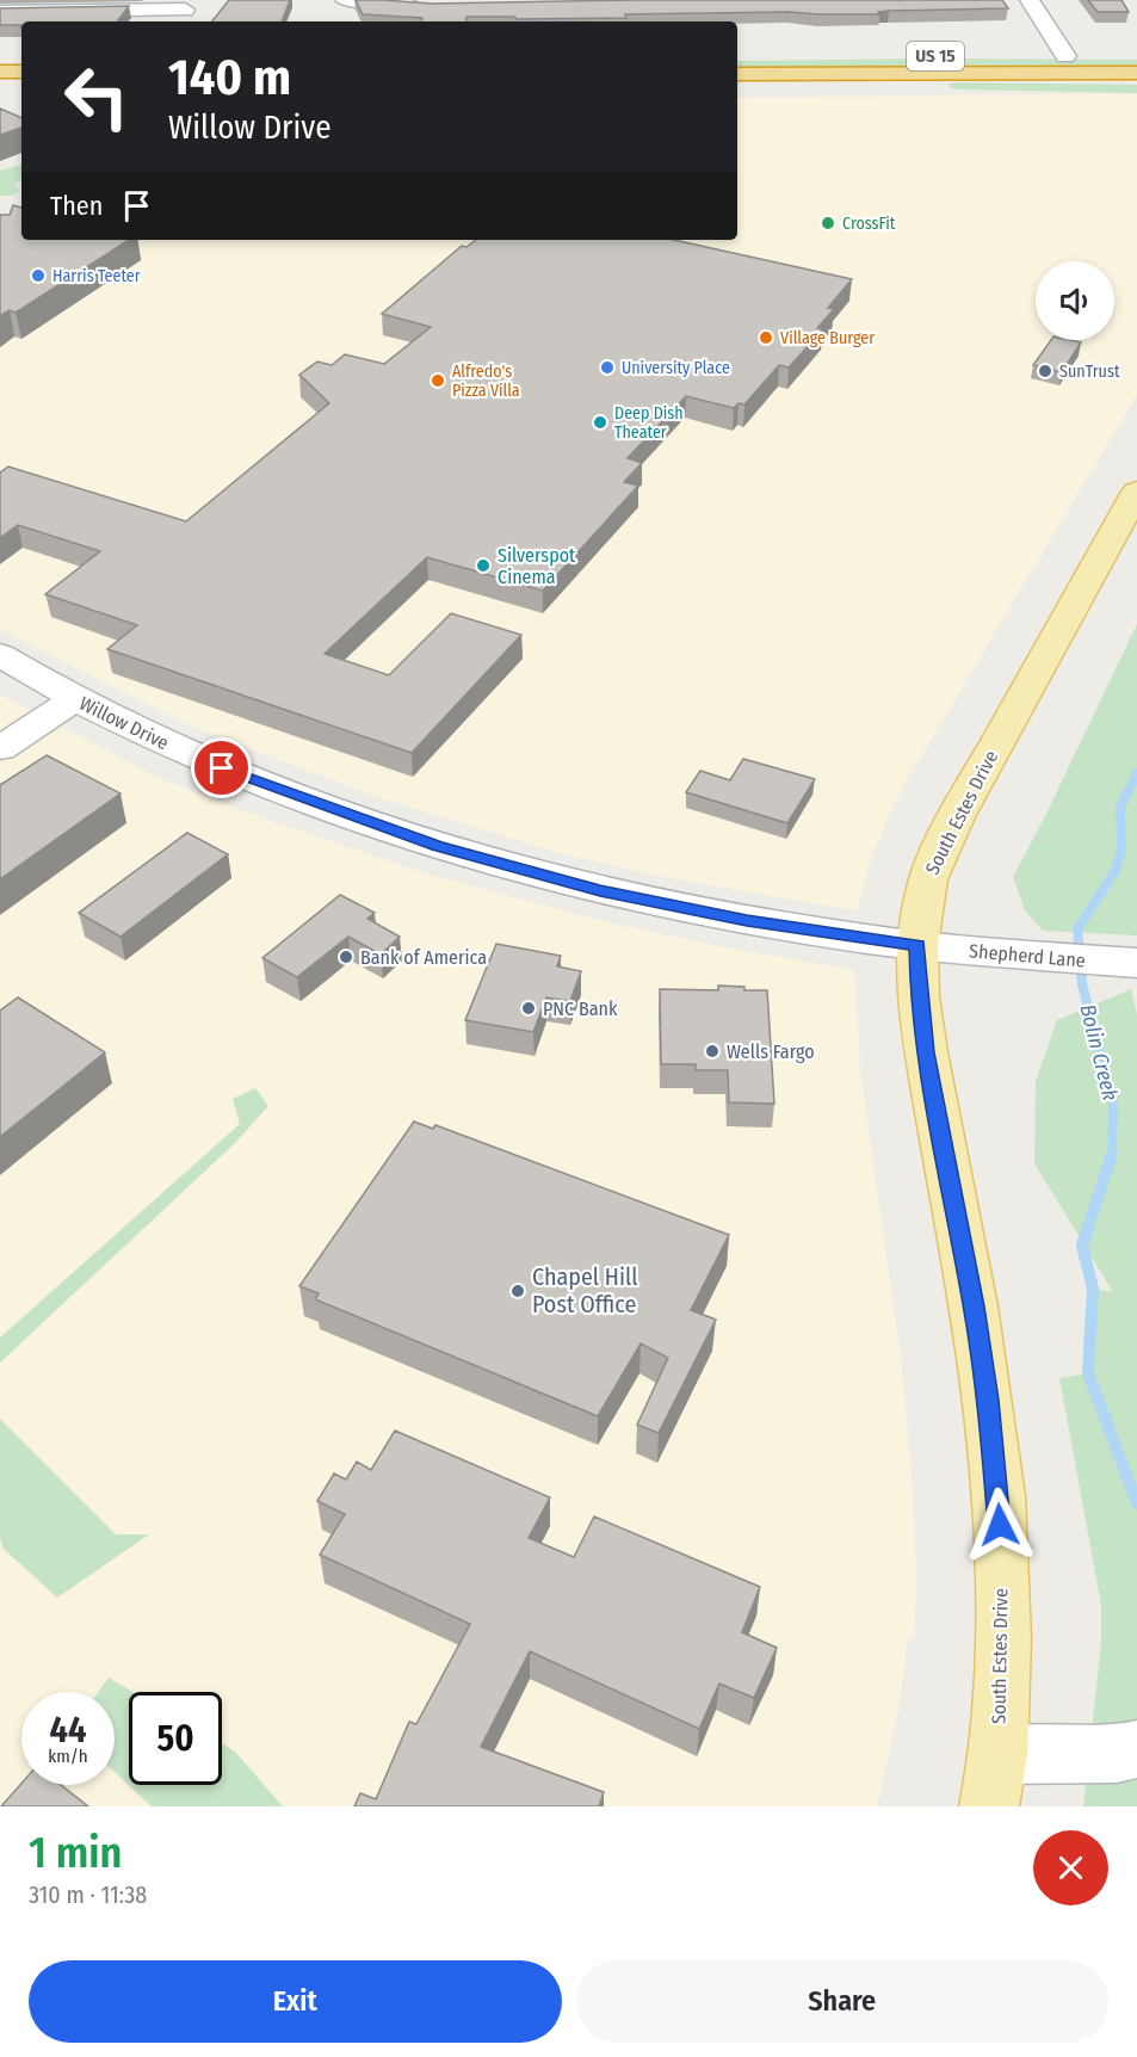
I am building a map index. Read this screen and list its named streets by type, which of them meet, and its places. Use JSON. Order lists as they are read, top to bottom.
{
  "streets": {
    "highway": ["US 15"],
    "main road": ["South Estes Drive"],
    "street": ["Willow Drive", "Shepherd Lane"]
  },
  "crossings": [
    ["Willow Drive", "South Estes Drive"],
    ["Willow Drive", "Shepherd Lane"],
    ["South Estes Drive", "Shepherd Lane"]
  ],
  "water": ["Bolin Creek"],
  "places": [
    "CrossFit",
    "Harris Teeter",
    "Village Burger",
    "University Place",
    "SunTrust",
    "Alfredo's Pizza Villa",
    "Deep Dish Theater",
    "Silverspot Cinema",
    "Bank of America",
    "PNC Bank",
    "Wells Fargo",
    "Chapel Hill Post Office"
  ],
  "page": {
    "turn": ["140 m", "Willow Drive"],
    "then": "Then",
    "speed": "44 km/h",
    "limit": "50",
    "heading": ["1 min", "310 m · 11:38"],
    "buttons": ["Exit", "Share"]
  }
}
